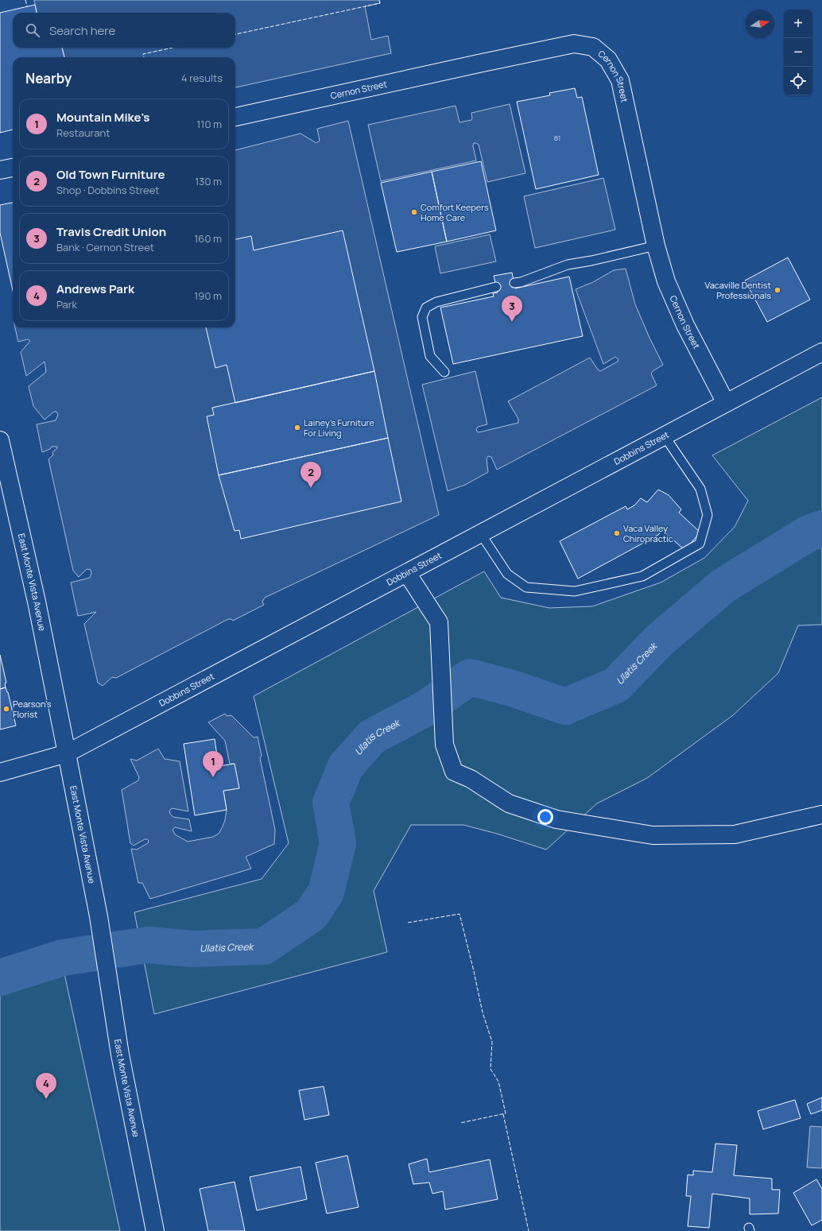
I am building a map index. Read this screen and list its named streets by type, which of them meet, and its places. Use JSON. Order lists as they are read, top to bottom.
{
  "streets": {
    "street": ["Cernon Street", "Dobbins Street", "East Monte Vista Avenue"]
  },
  "crossings": [
    ["Cernon Street", "Dobbins Street"],
    ["Dobbins Street", "East Monte Vista Avenue"]
  ],
  "water": ["Ulatis Creek"],
  "places": [
    "Comfort Keepers Home Care",
    "Vacaville Dentist Professionals",
    "Lainey's Furniture For Living",
    "Vaca Valley Chiropractic",
    "Pearson's Florist"
  ],
  "house_numbers": ["81"],
  "north": "right",
  "page": {
    "map_buttons": ["+", "−"],
    "search": "Search here",
    "heading": ["Nearby", "4 results"],
    "list": [
      {
        "mark": "1",
        "name": "Mountain Mike's",
        "note": "Restaurant",
        "value": "110 m"
      },
      {
        "mark": "2",
        "name": "Old Town Furniture",
        "note": "Shop · Dobbins Street",
        "value": "130 m"
      },
      {
        "mark": "3",
        "name": "Travis Credit Union",
        "note": "Bank · Cernon Street",
        "value": "160 m"
      },
      {
        "mark": "4",
        "name": "Andrews Park",
        "note": "Park",
        "value": "190 m"
      }
    ],
    "pins": [
      "3",
      "2",
      "1",
      "4"
    ]
  }
}
